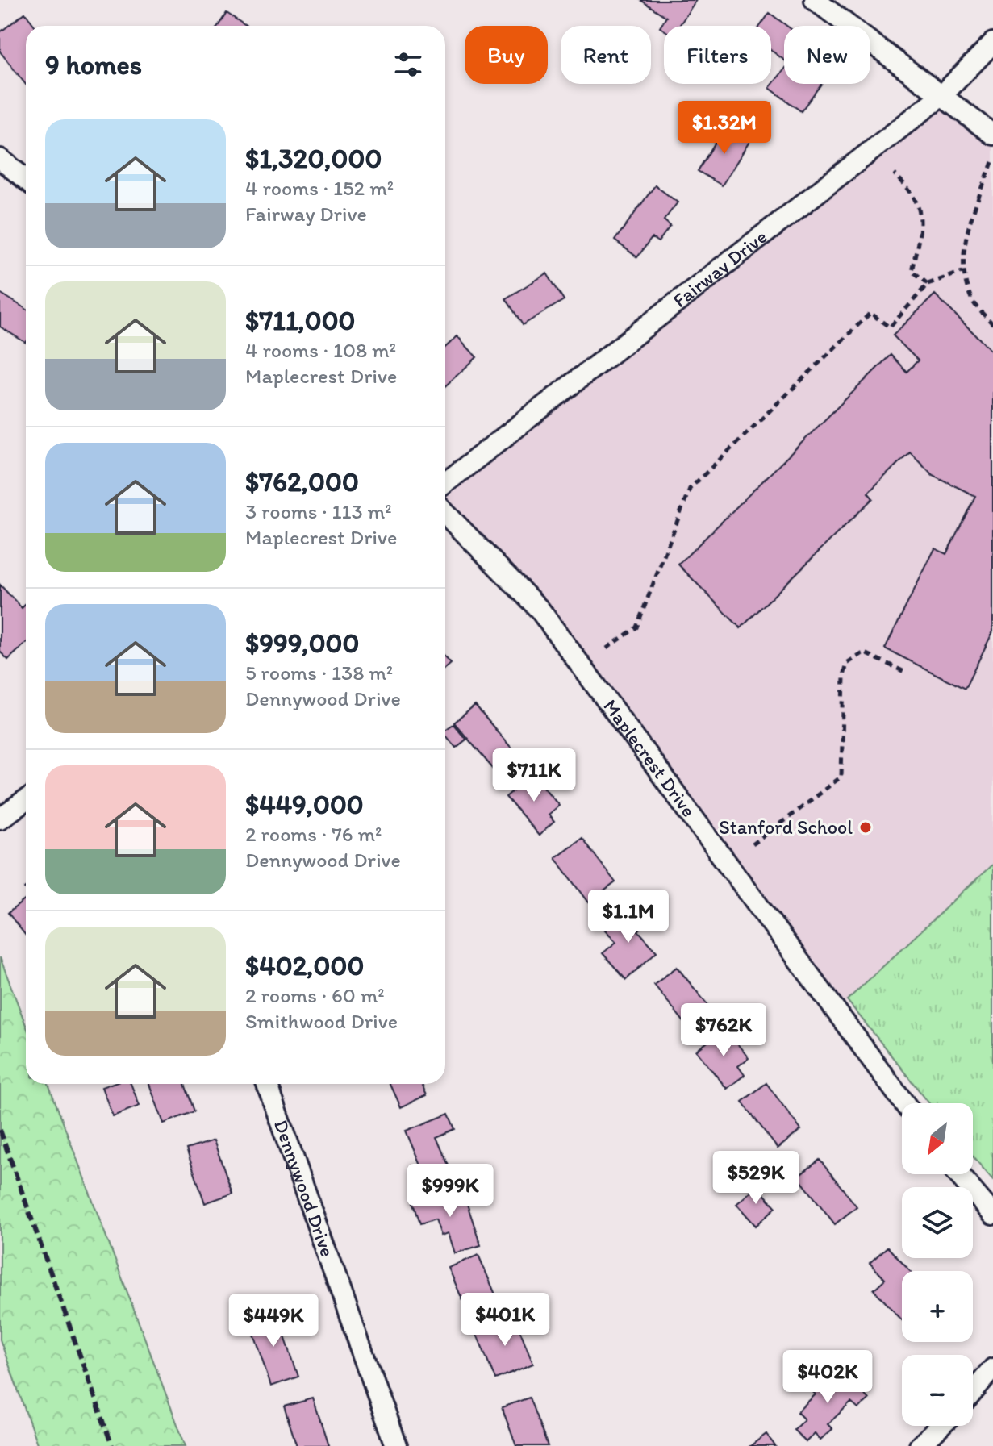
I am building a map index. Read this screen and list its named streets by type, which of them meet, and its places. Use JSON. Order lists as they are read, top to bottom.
{
  "streets": {
    "street": ["Fairway Drive", "Maplecrest Drive", "Dennywood Drive"]
  },
  "places": ["Stanford School"],
  "north": "bottom left",
  "page": {
    "chip": [
      "Buy",
      "Rent",
      "Filters",
      "New"
    ],
    "heading": "9 homes",
    "price": [
      "$1.32M",
      "$711K",
      "$1.1M",
      "$762K",
      "$529K",
      "$999K",
      "$401K",
      "$449K",
      "$402K"
    ],
    "list": [
      {
        "name": "$1,320,000",
        "note": "4 rooms · 152 m² · Fairway Drive"
      },
      {
        "name": "$711,000",
        "note": "4 rooms · 108 m² · Maplecrest Drive"
      },
      {
        "name": "$762,000",
        "note": "3 rooms · 113 m² · Maplecrest Drive"
      },
      {
        "name": "$999,000",
        "note": "5 rooms · 138 m² · Dennywood Drive"
      },
      {
        "name": "$449,000",
        "note": "2 rooms · 76 m² · Dennywood Drive"
      },
      {
        "name": "$402,000",
        "note": "2 rooms · 60 m² · Smithwood Drive"
      }
    ],
    "map_buttons": ["+", "−"]
  }
}
